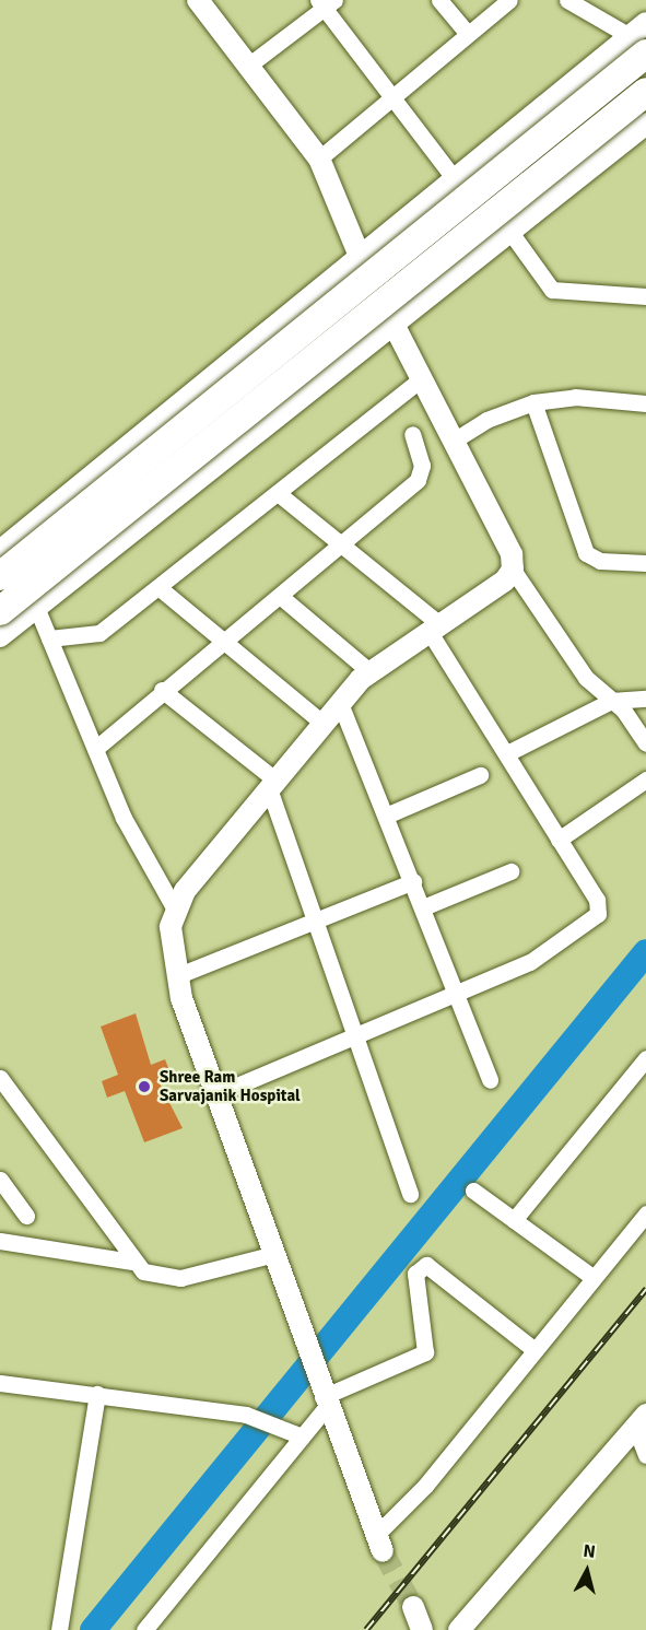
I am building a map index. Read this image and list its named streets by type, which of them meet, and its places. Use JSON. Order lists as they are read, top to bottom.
{
  "places": ["Shree Ram Sarvajanik Hospital"],
  "north": "top"
}
